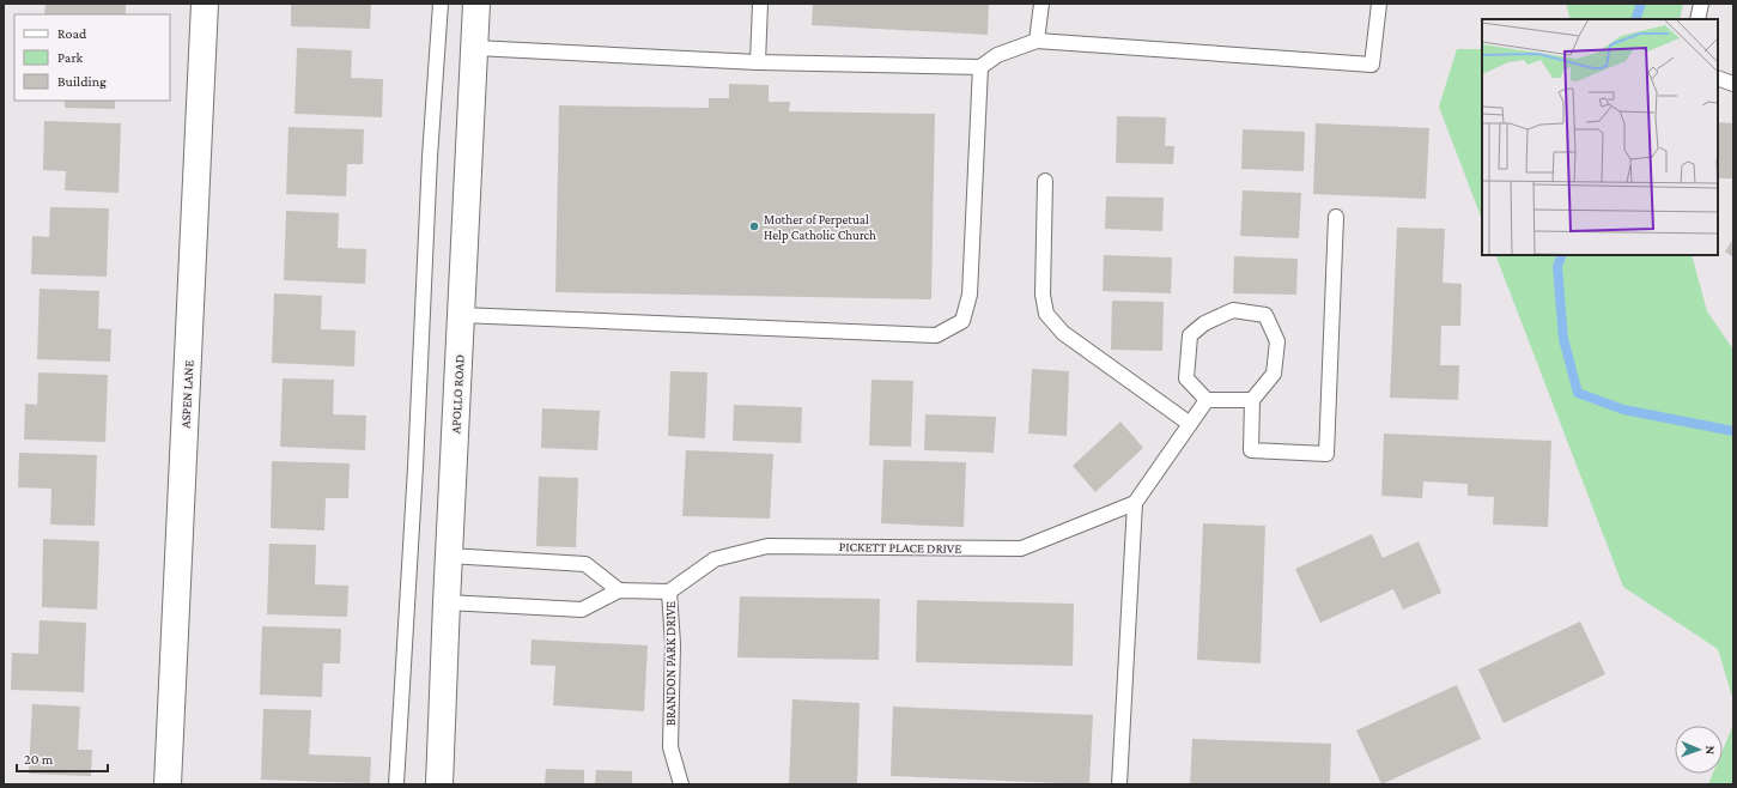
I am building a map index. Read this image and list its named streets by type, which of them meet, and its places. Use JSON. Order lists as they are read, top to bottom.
{
  "streets": {
    "street": ["ASPEN LANE", "APOLLO ROAD"],
    "lane": ["PICKETT PLACE DRIVE", "BRANDON PARK DRIVE"]
  },
  "crossings": [
    ["APOLLO ROAD", "BRANDON PARK DRIVE"],
    ["PICKETT PLACE DRIVE", "BRANDON PARK DRIVE"]
  ],
  "places": ["Mother of Perpetual Help Catholic Church"],
  "legend": ["Road", "Park", "Building"],
  "scale_bar": "20 m",
  "north": "right"
}
